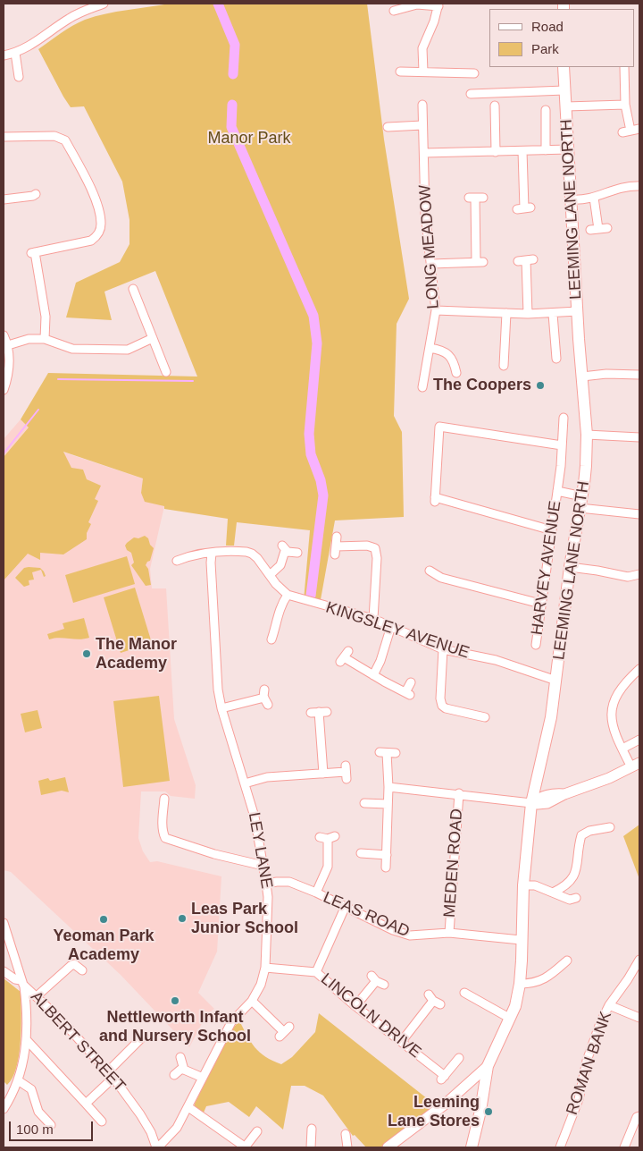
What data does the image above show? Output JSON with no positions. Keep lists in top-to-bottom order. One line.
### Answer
{"streets":{"highway":["LEEMING LANE NORTH"],"street":["LONG MEADOW","HARVEY AVENUE","KINGSLEY AVENUE","LEY LANE","MEDEN ROAD","LEAS ROAD","LINCOLN DRIVE","ALBERT STREET","ROMAN BANK"]},"crossings":[["LEEMING LANE NORTH","HARVEY AVENUE"],["LEEMING LANE NORTH","KINGSLEY AVENUE"],["LEEMING LANE NORTH","LEAS ROAD"],["LEY LANE","LEAS ROAD"],["LEY LANE","LINCOLN DRIVE"],["LEY LANE","ALBERT STREET"],["MEDEN ROAD","LEAS ROAD"]],"parks":["Manor Park"],"places":["The Coopers","The Manor Academy","Leas Park Junior School","Yeoman Park Academy","Nettleworth Infant and Nursery School","Leeming Lane Stores"],"legend":["Road","Park"],"scale_bar":"100 m"}
